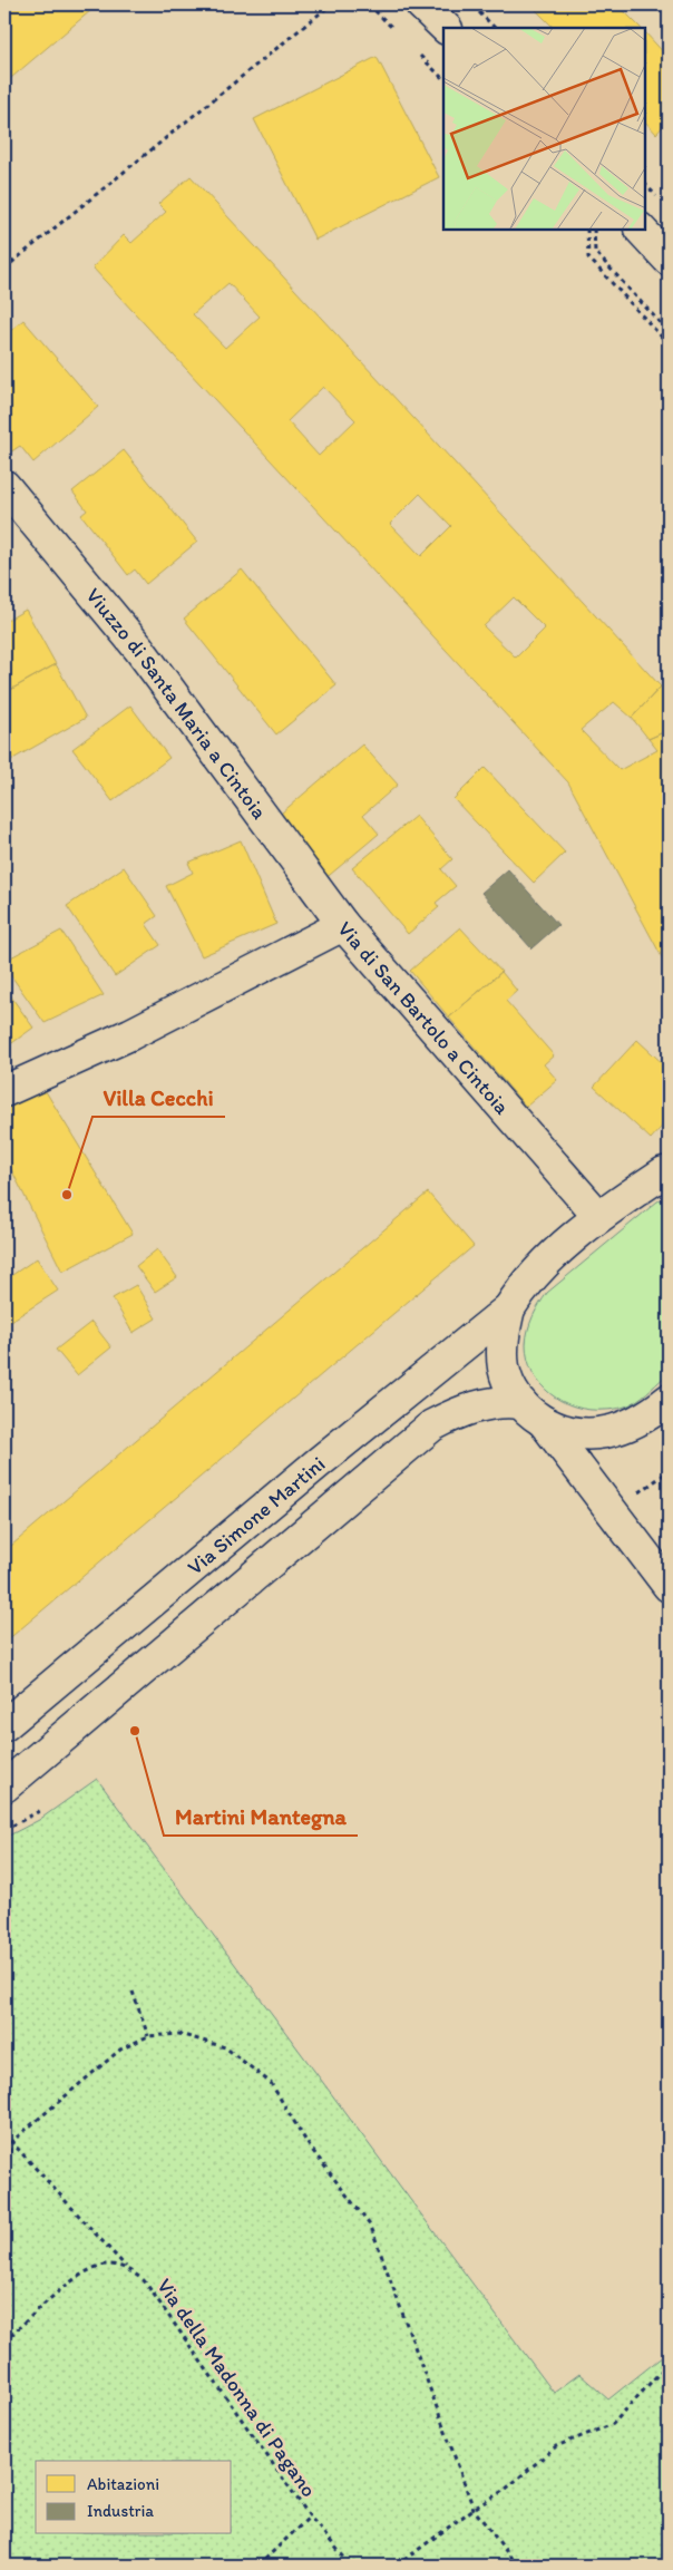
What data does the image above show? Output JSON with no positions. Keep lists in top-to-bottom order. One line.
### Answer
{"streets":{"street":["Viuzzo di Santa Maria a Cintoia","Via di San Bartolo a Cintoia","Via Simone Martini"],"path":["Via della Madonna di Pagano"]},"crossings":[["Viuzzo di Santa Maria a Cintoia","Via di San Bartolo a Cintoia"],["Via di San Bartolo a Cintoia","Via Simone Martini"]],"places":["Villa Cecchi","Martini Mantegna"],"legend":["Abitazioni","Industria"]}
